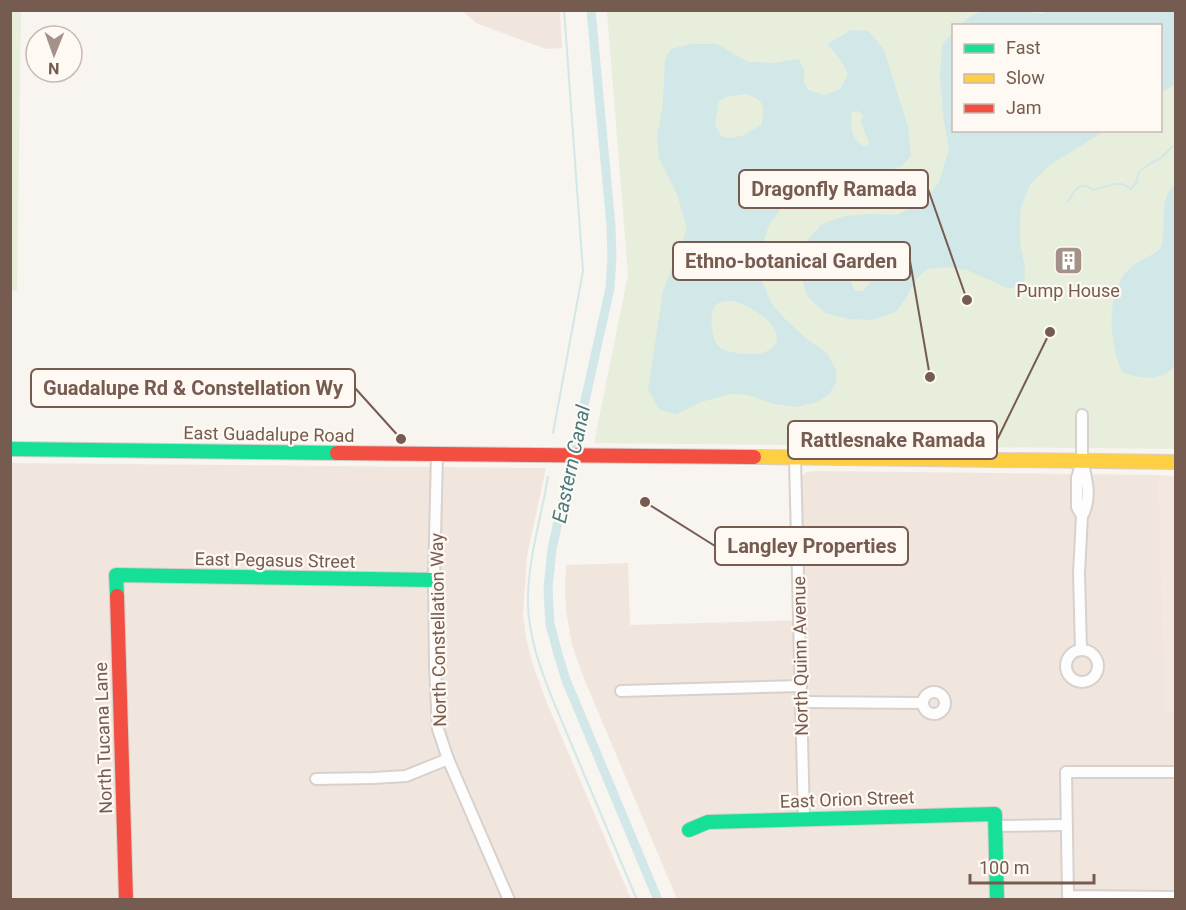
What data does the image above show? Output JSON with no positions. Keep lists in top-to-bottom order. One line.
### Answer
{"streets":{"main road":["East Guadalupe Road","East Pegasus Street","North Tucana Lane","East Orion Street"],"street":["North Constellation Way","North Quinn Avenue"]},"crossings":[["East Guadalupe Road","North Constellation Way"],["East Guadalupe Road","North Quinn Avenue"],["East Pegasus Street","North Constellation Way"],["East Pegasus Street","North Tucana Lane"],["North Quinn Avenue","East Orion Street"]],"water":["Eastern Canal"],"places":{"building":["Pump House"],"other":["Dragonfly Ramada","Rattlesnake Ramada","Ethno-botanical Garden","Guadalupe Rd & Constellation Wy","Langley Properties"]},"legend":["Fast","Slow","Jam"],"scale_bar":"100 m","north":"bottom"}
